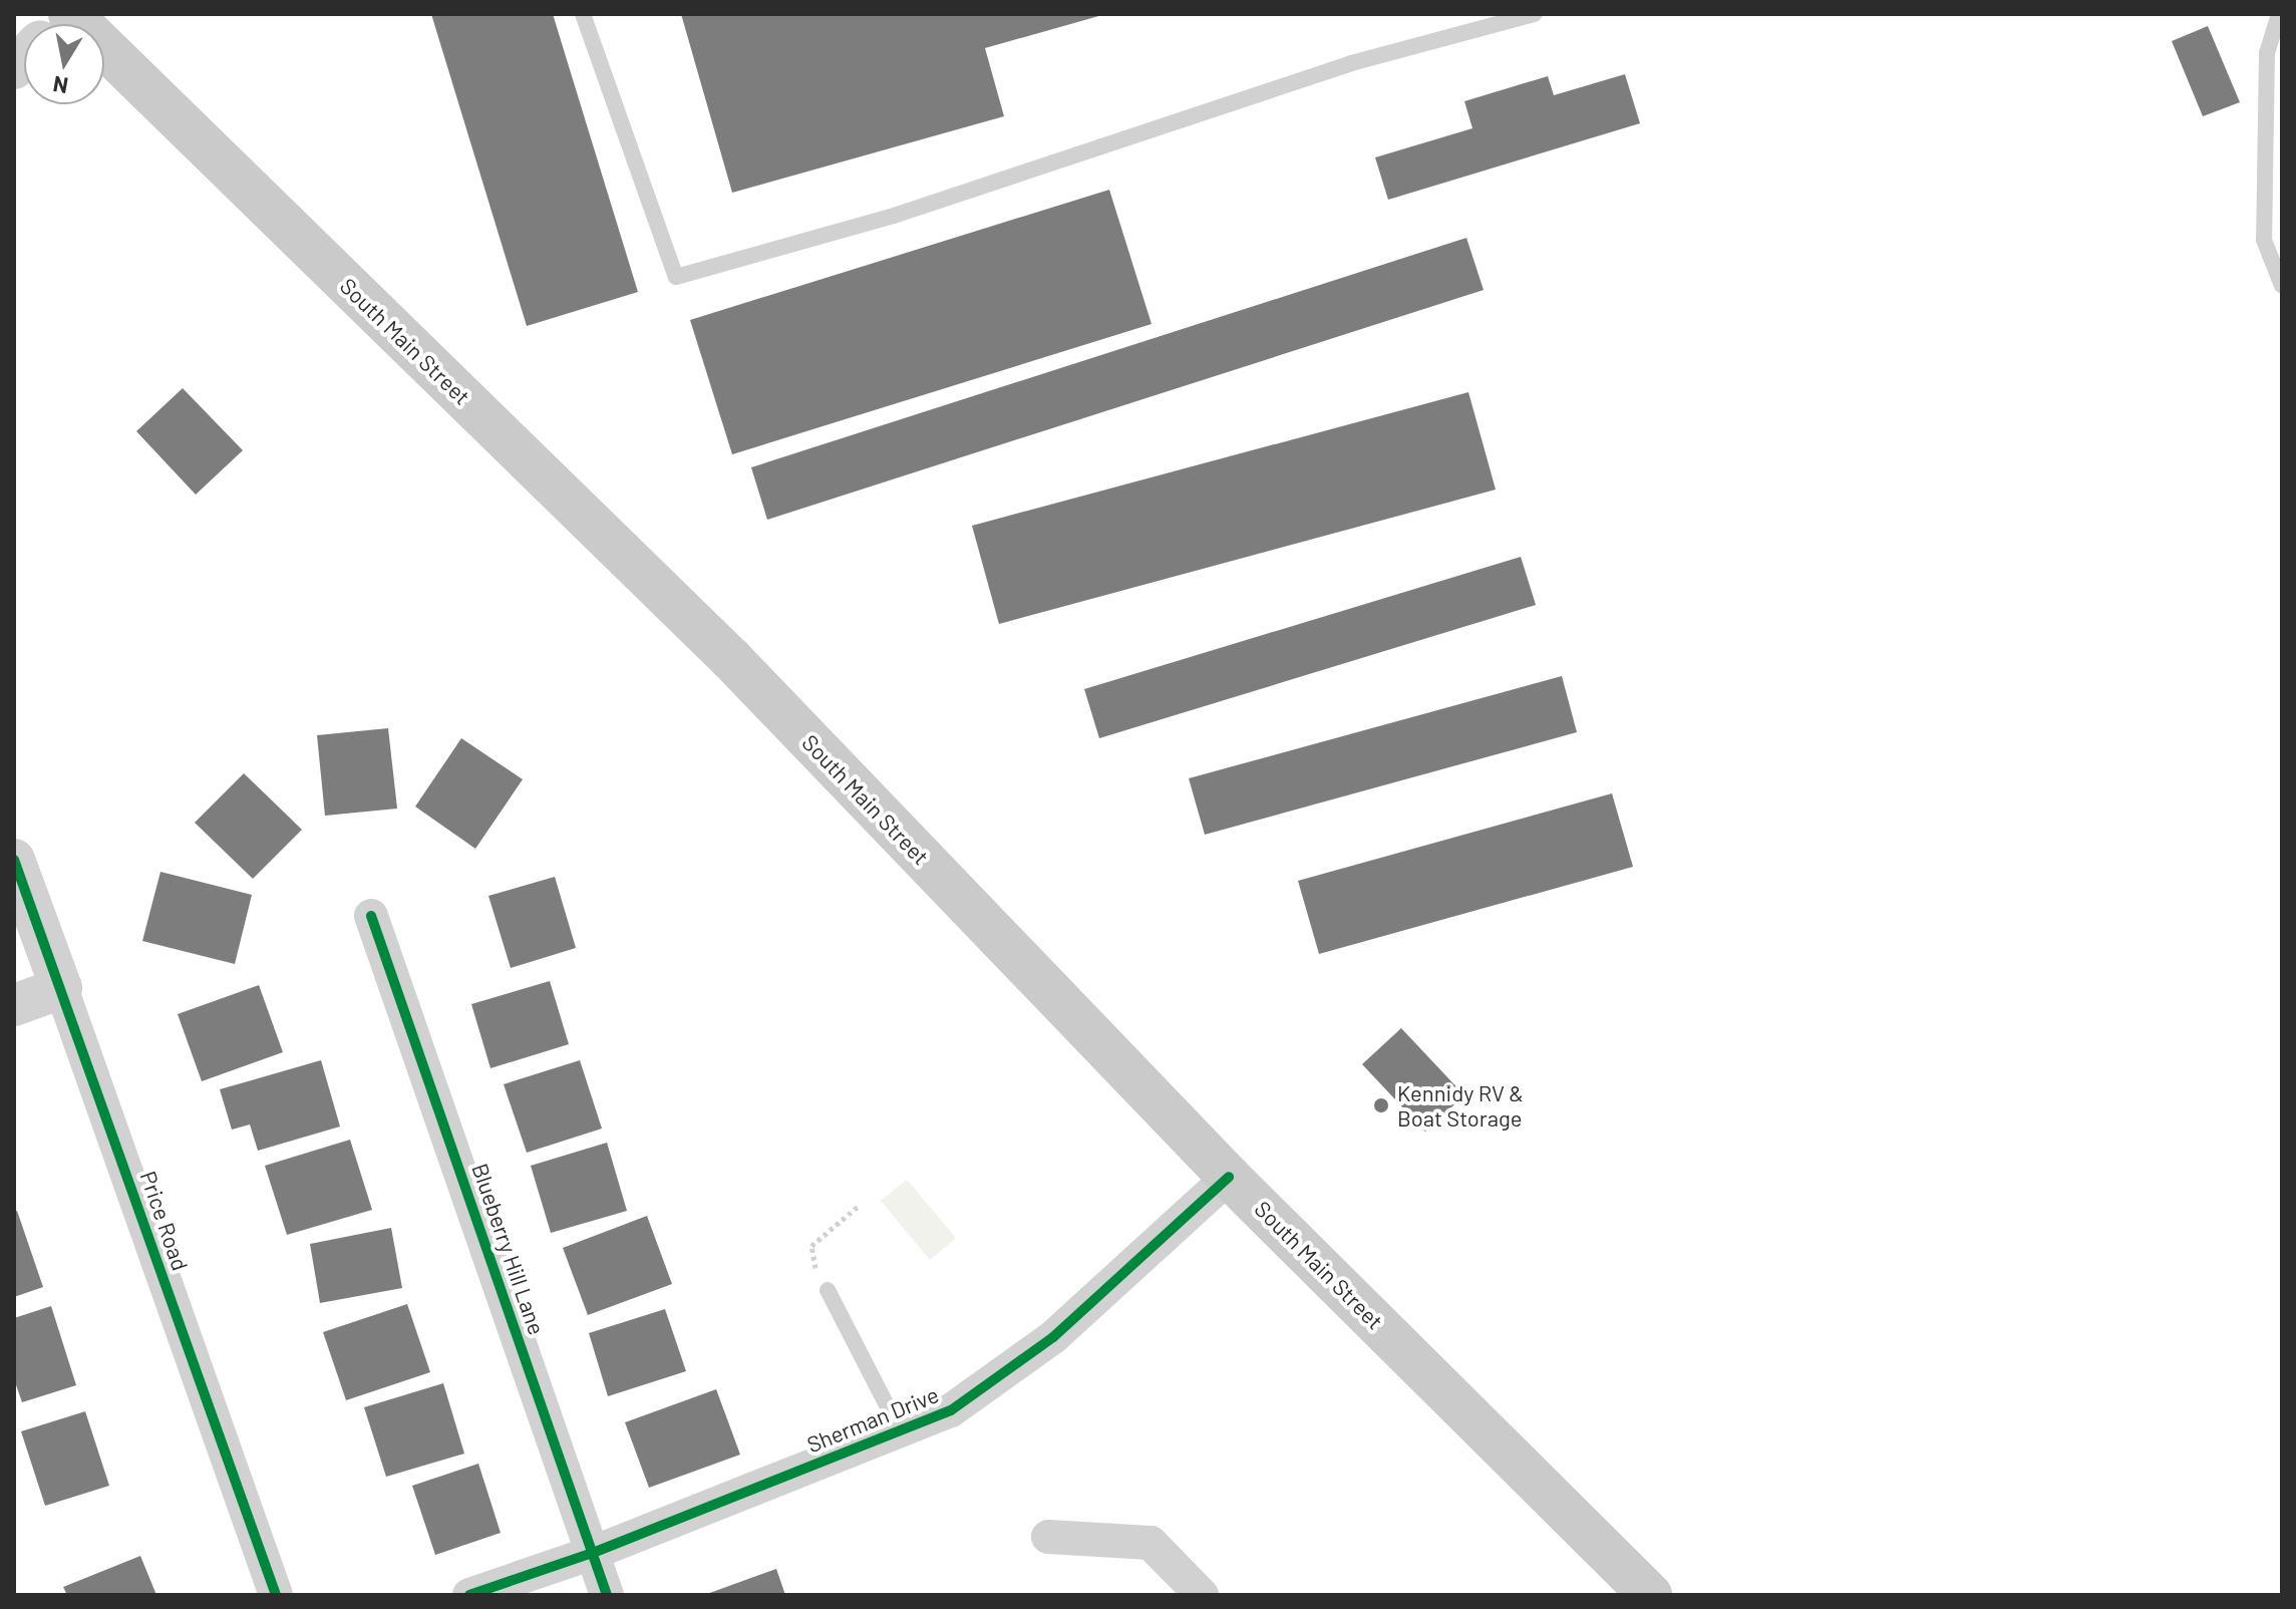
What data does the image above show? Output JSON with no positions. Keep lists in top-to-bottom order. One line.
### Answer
{"streets":{"main road":["South Main Street"],"street":["Price Road","Blueberry Hill Lane","Sherman Drive"]},"crossings":[["South Main Street","Sherman Drive"],["Blueberry Hill Lane","Sherman Drive"]],"places":["Kennidy RV & Boat Storage"],"north":"bottom"}
